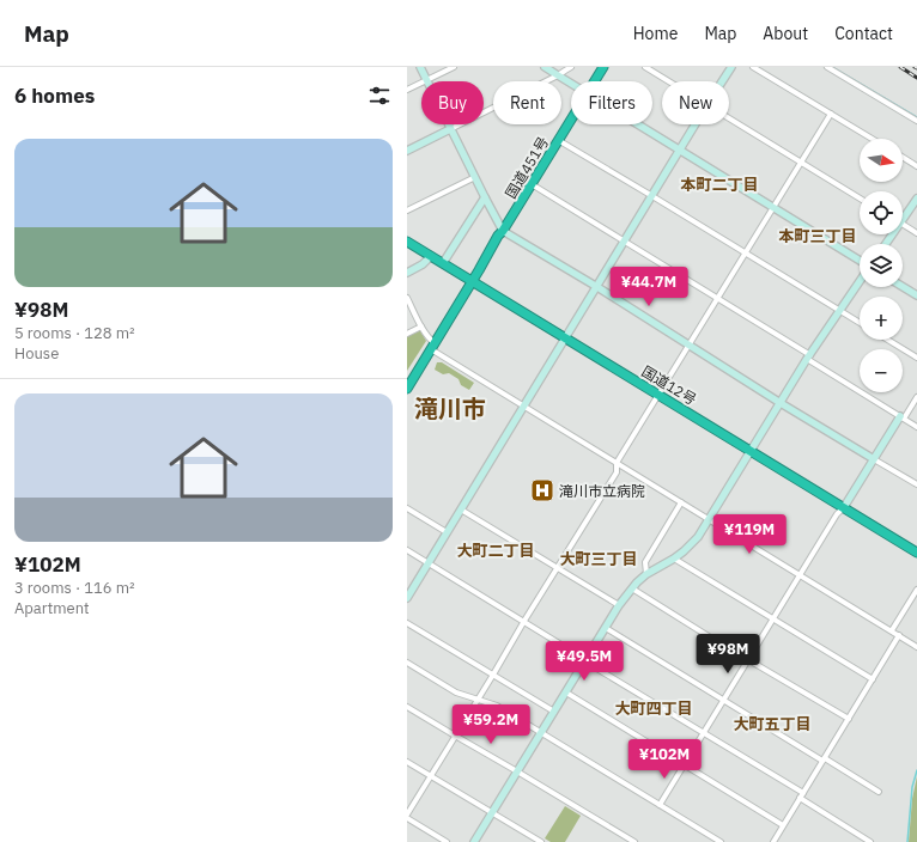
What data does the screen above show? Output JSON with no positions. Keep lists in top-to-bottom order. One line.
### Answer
{"streets":{"highway":["国道451号","国道12号"]},"crossings":[["国道451号","国道12号"]],"districts":["本町二丁目","本町三丁目","滝川市","大町二丁目","大町三丁目","大町四丁目","大町五丁目"],"places":{"hospital":["滝川市立病院"]},"north":"right","page":{"header":"Map","nav":["Home","Map","About","Contact"],"heading":"6 homes","chip":["Buy","Rent","Filters","New"],"list":[{"name":"¥98M","note":"5 rooms · 128 m² · House"},{"name":"¥102M","note":"3 rooms · 116 m² · Apartment"}],"map_buttons":["+","−"],"price":["¥44.7M","¥119M","¥98M","¥49.5M","¥59.2M","¥102M"]}}
